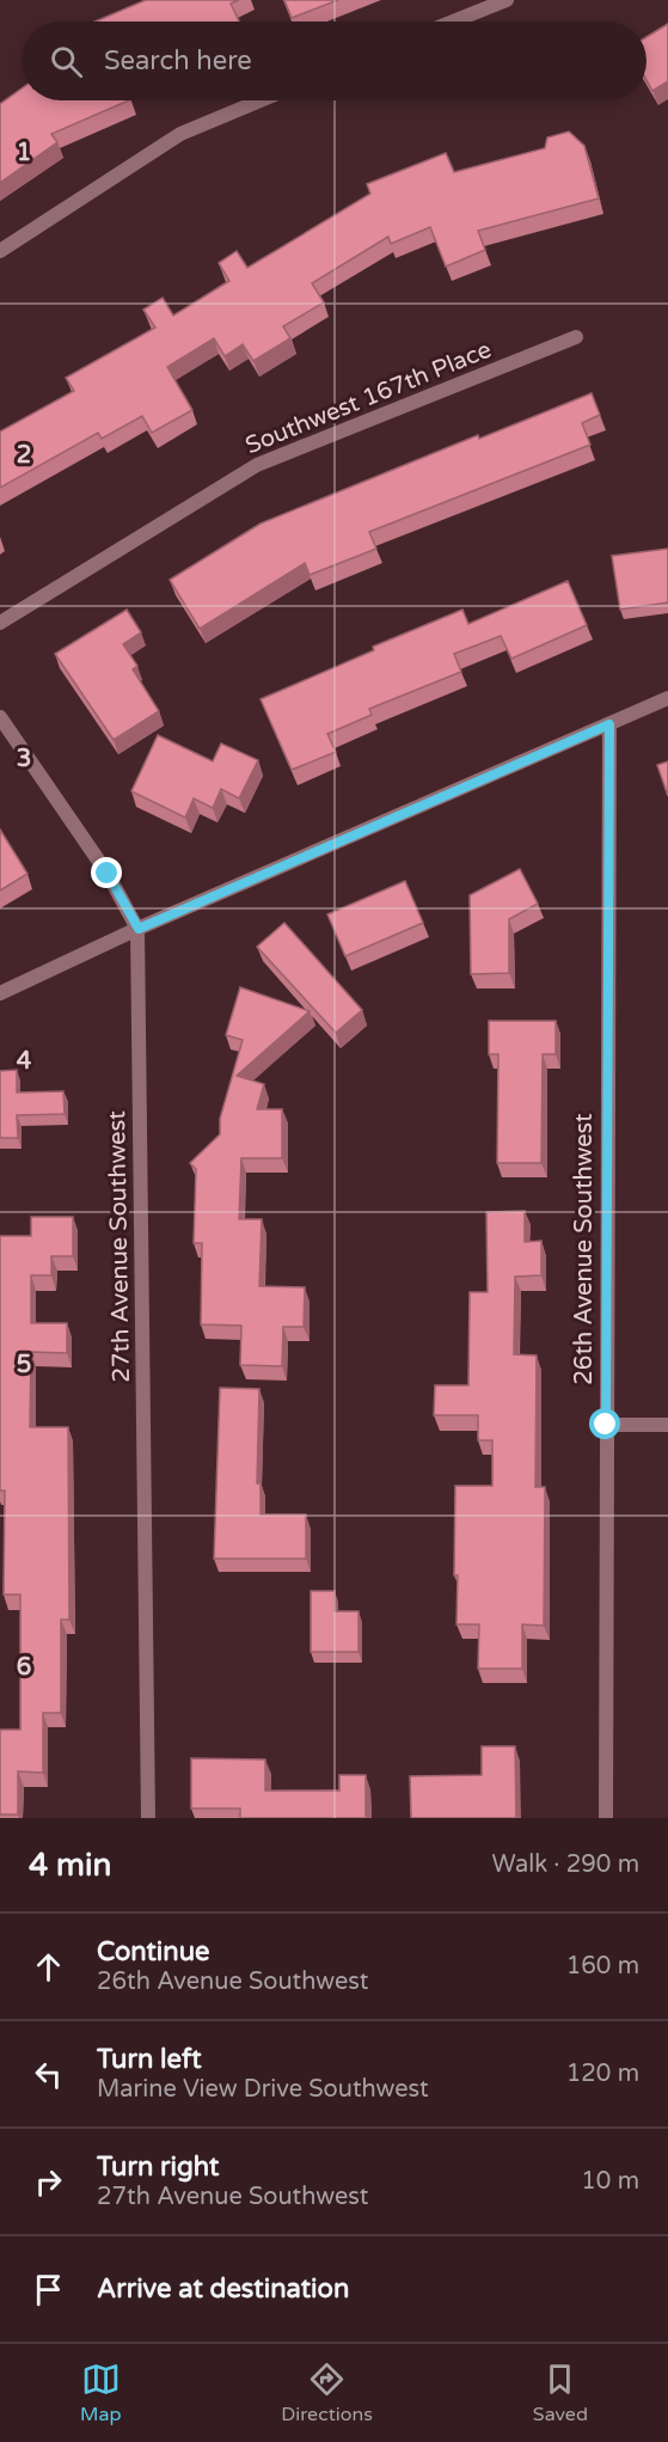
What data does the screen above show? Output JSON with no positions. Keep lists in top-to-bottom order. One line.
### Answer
{"streets":{"street":["Southwest 167th Place","27th Avenue Southwest","26th Avenue Southwest"]},"page":{"search":"Search here","heading":["4 min","Walk · 290 m"],"list":[["Continue","26th Avenue Southwest","160 m"],["Turn left","Marine View Drive Southwest","120 m"],["Turn right","27th Avenue Southwest","10 m"],"Arrive at destination"],"nav":["Map","Directions","Saved"]},"grid":{"rows":["1","2","3","4","5","6"]}}
